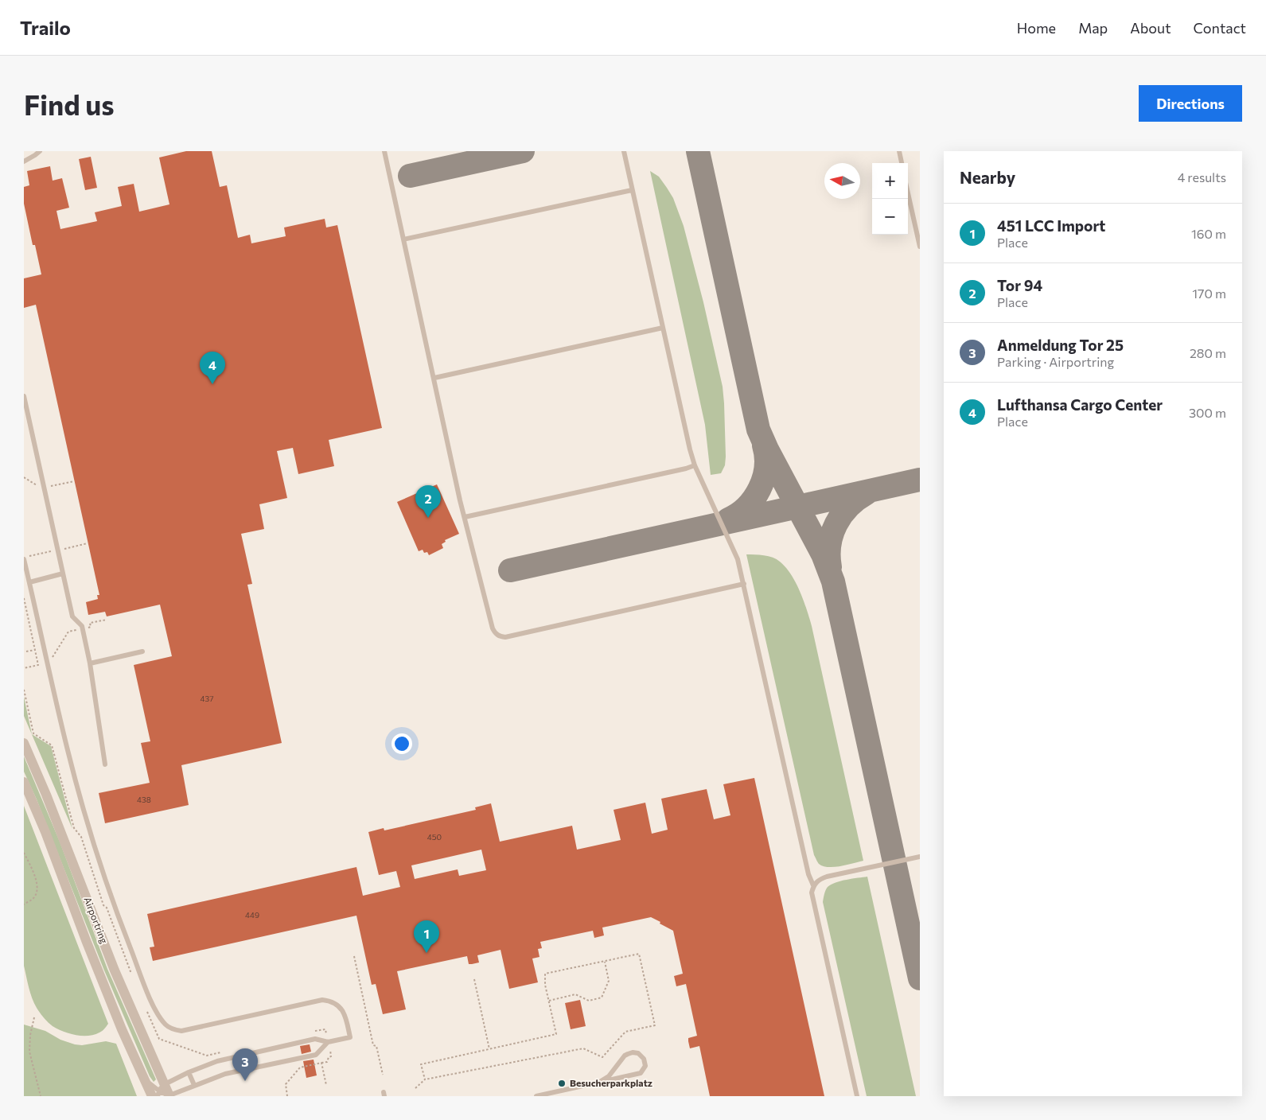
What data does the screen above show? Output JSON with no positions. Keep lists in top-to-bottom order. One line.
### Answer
{"streets":{"street":["Airportring"]},"places":["Besucherparkplatz"],"house_numbers":["437","438","450","449"],"north":"left","page":{"header":"Trailo","nav":["Home","Map","About","Contact"],"buttons":"Directions","title":"Find us","heading":["Nearby","4 results"],"map_buttons":["+","−"],"list":[{"mark":"1","name":"451 LCC Import","note":"Place","value":"160 m"},{"mark":"2","name":"Tor 94","note":"Place","value":"170 m"},{"mark":"3","name":"Anmeldung Tor 25","note":"Parking · Airportring","value":"280 m"},{"mark":"4","name":"Lufthansa Cargo Center","note":"Place","value":"300 m"}],"pins":["4","2","1","3"]}}
